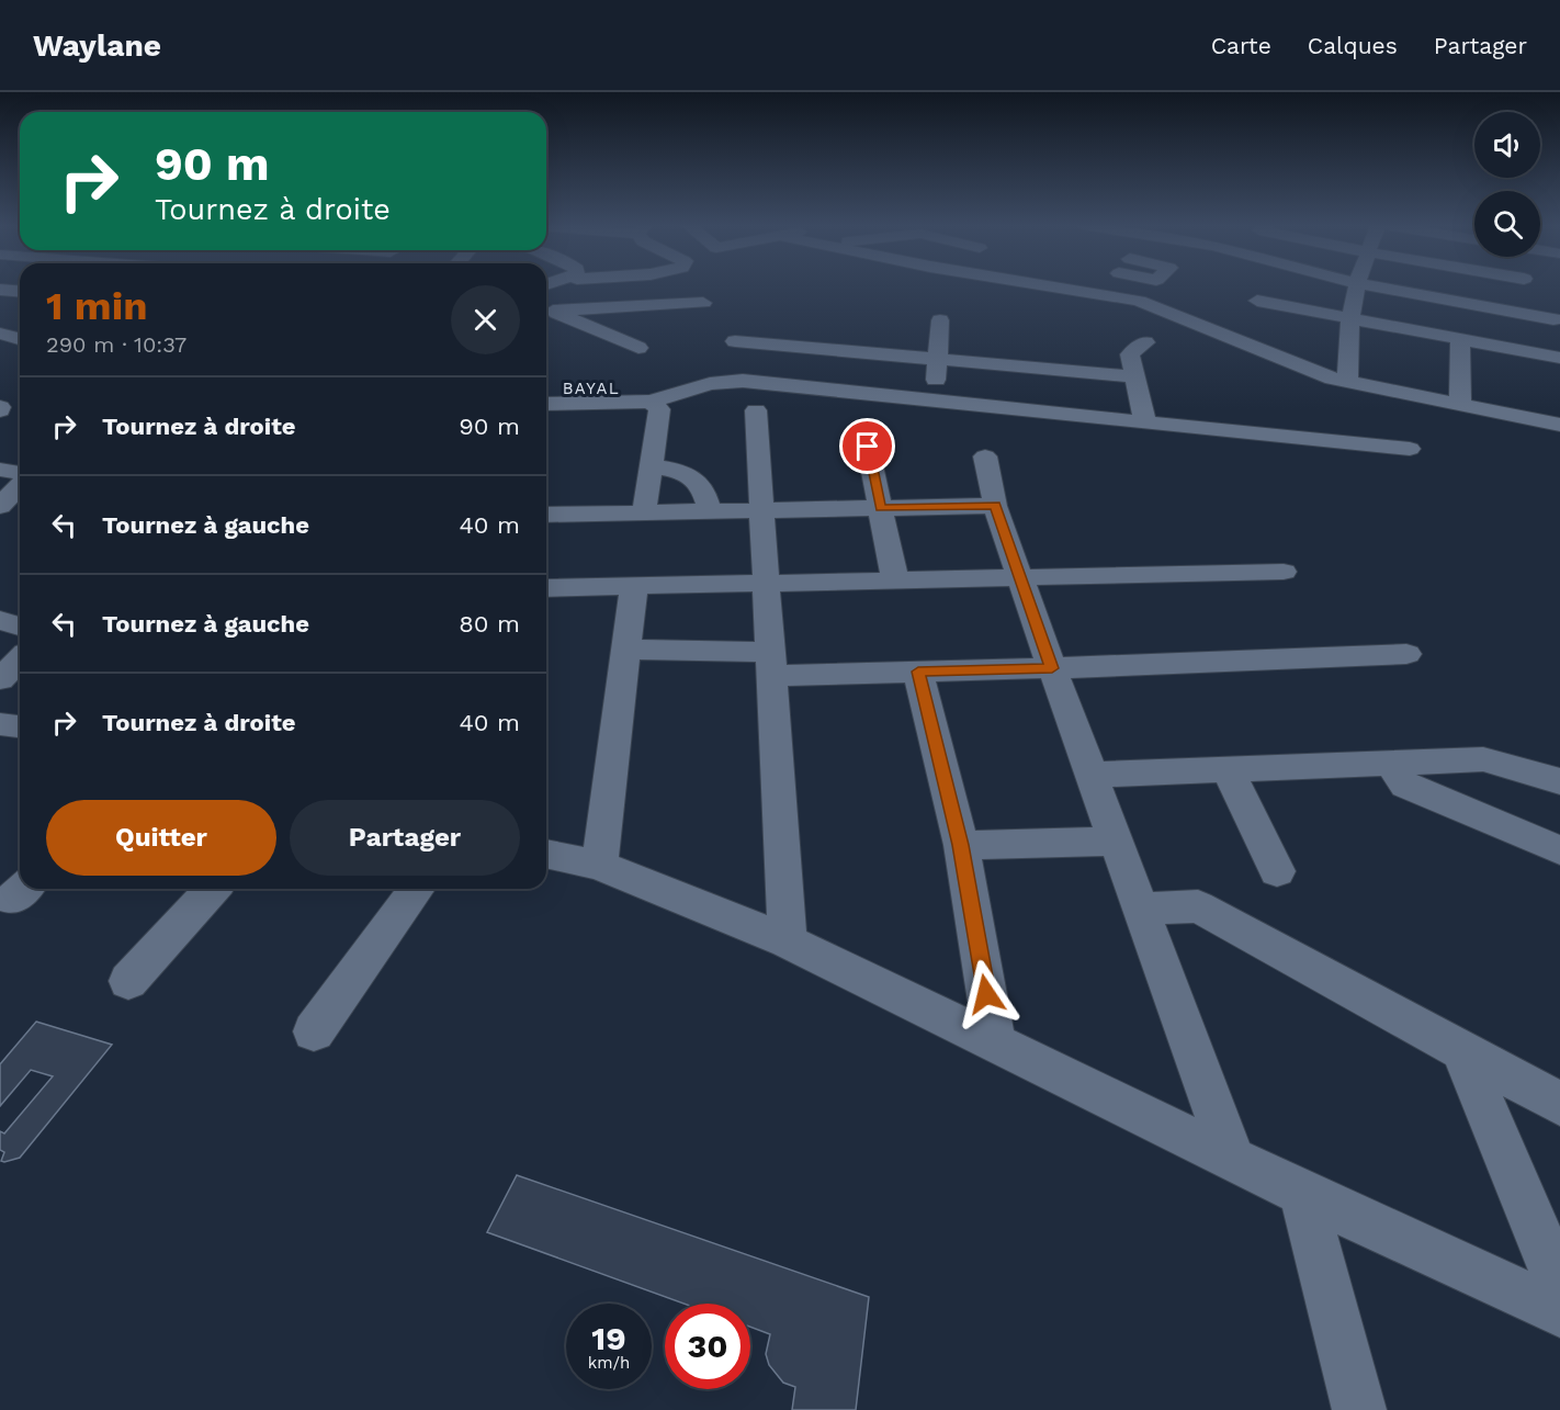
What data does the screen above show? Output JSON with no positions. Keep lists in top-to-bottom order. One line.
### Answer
{"districts":["BAYAL"],"page":{"header":"Waylane","nav":["Carte","Calques","Partager"],"turn":["90 m","Tournez à droite"],"heading":["1 min","290 m · 10:37"],"list":[{"name":"Tournez à droite","value":"90 m"},{"name":"Tournez à gauche","value":"40 m"},{"name":"Tournez à gauche","value":"80 m"},{"name":"Tournez à droite","value":"40 m"}],"buttons":["Quitter","Partager"],"speed":"19 km/h","limit":"30"}}
